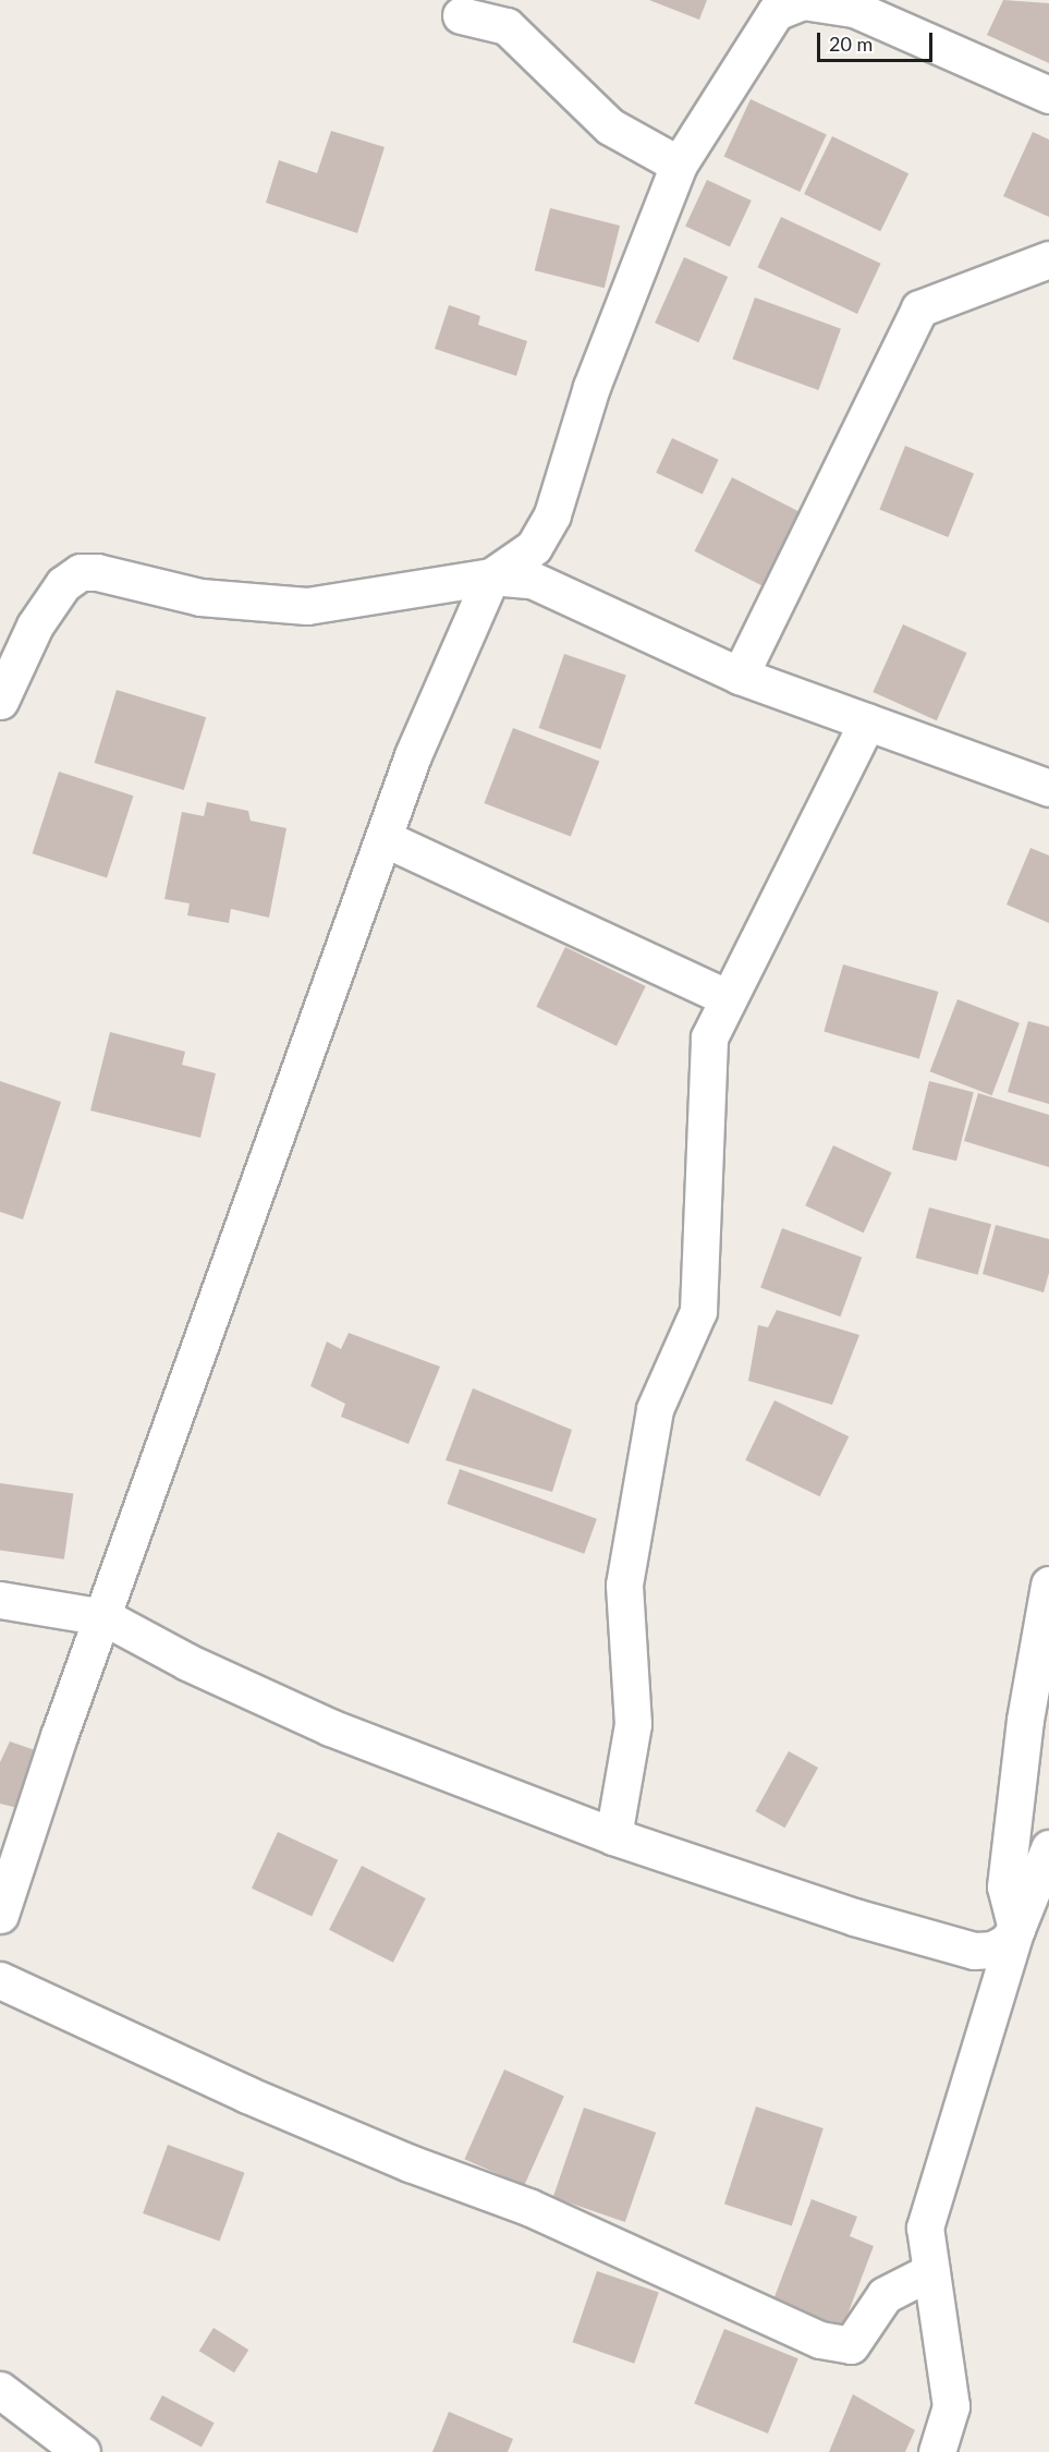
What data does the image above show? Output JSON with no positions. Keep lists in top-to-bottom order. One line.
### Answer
{"scale_bar":"20 m"}
